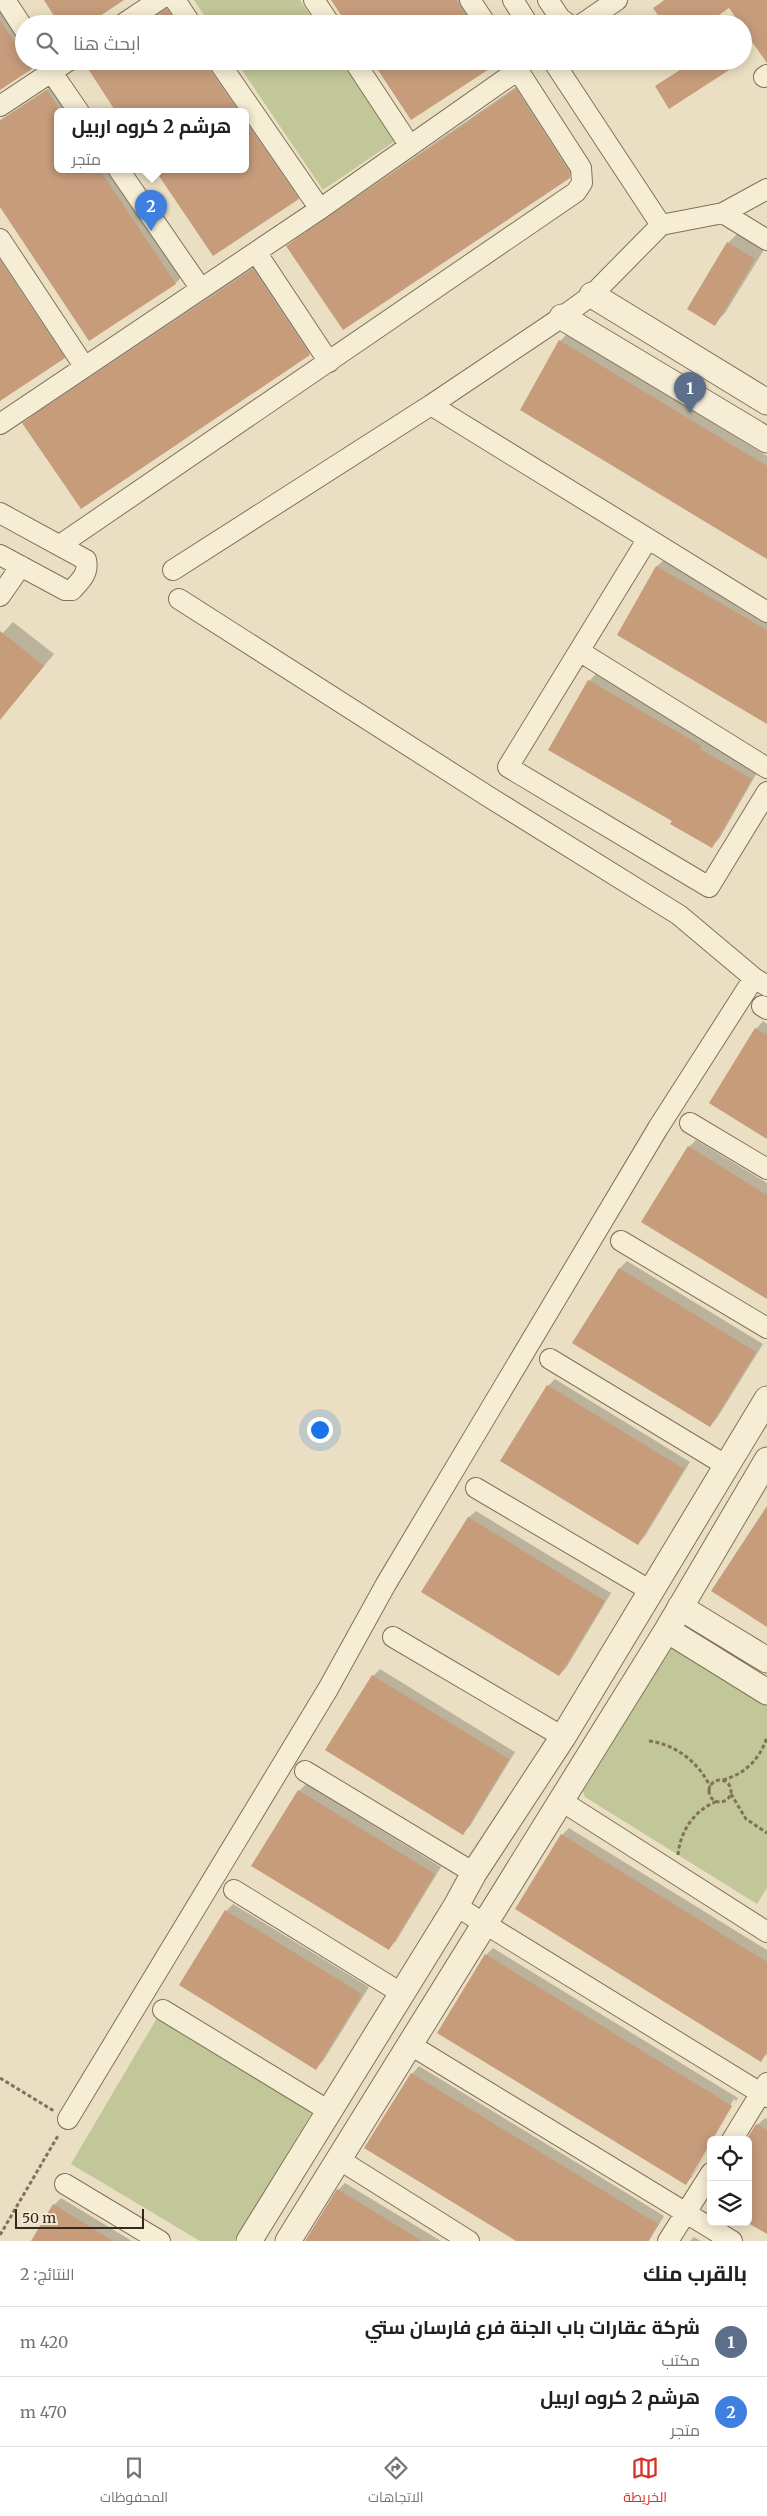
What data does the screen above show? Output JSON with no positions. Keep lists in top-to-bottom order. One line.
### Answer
{"scale_bar":"50 m","page":{"search":"ابحث هنا","popup":["هرشم 2 كروه اربيل","متجر"],"pins":["2","1"],"scale":"50 m","heading":["بالقرب منك","النتائج: 2"],"list":[{"mark":"1","name":"شرکة عقارات باب الجنة فرع فارسان ستي","note":"مكتب","value":"420 m"},{"mark":"2","name":"هرشم 2 كروه اربيل","note":"متجر","value":"470 m"}],"nav":["الخريطة","الاتجاهات","المحفوظات"]}}
